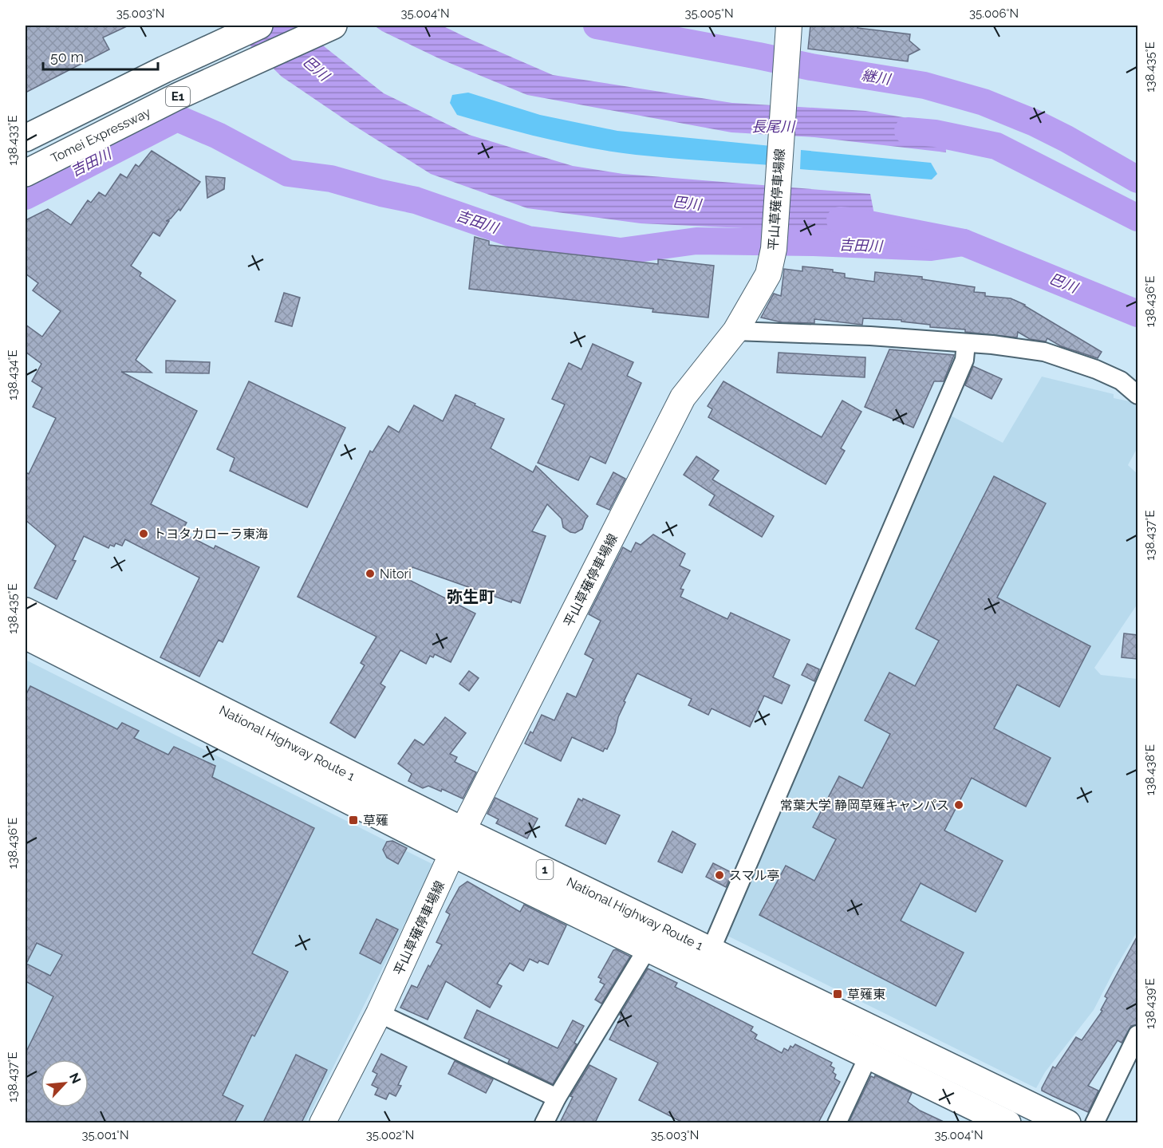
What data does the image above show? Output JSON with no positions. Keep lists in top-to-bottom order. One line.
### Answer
{"streets":{"highway":["E1","Tomei Expressway","National Highway Route 1","1"],"main road":["平山草薙停車場線"]},"crossings":[["平山草薙停車場線","National Highway Route 1"]],"districts":["弥生町"],"water":["巴川","継川","長尾川","吉田川"],"places":{"other":["トヨタカローラ東海","Nitori","常葉大学 静岡草薙キャンパス","スマル亭"],"transit":["草薙","草薙東"]},"scale_bar":"50 m","north":"top right","coordinates":["35.003°N","35.004°N","35.005°N","35.006°N","138.435°E","138.433°E","138.436°E","138.434°E","138.437°E","138.438°E","138.439°E","35.001°N","35.002°N"]}
